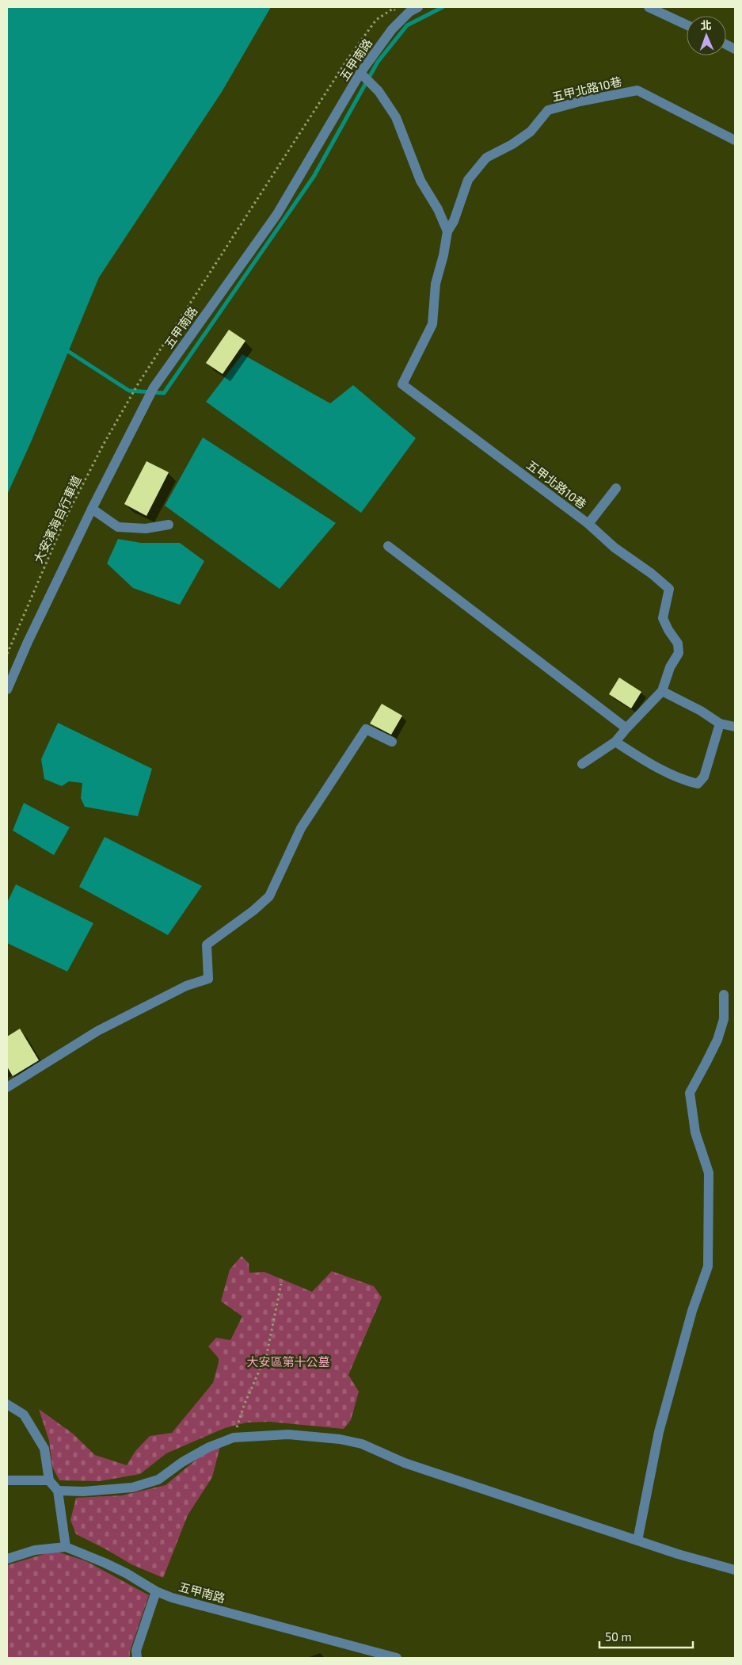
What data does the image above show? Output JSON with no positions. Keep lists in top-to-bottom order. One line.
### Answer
{"streets":{"street":["五甲南路","五甲北路10巷"],"path":["大安濱海自行車道"]},"crossings":[["五甲南路","大安濱海自行車道"]],"parks":["大安區第十公墓"],"scale_bar":"50 m","north":"top"}
